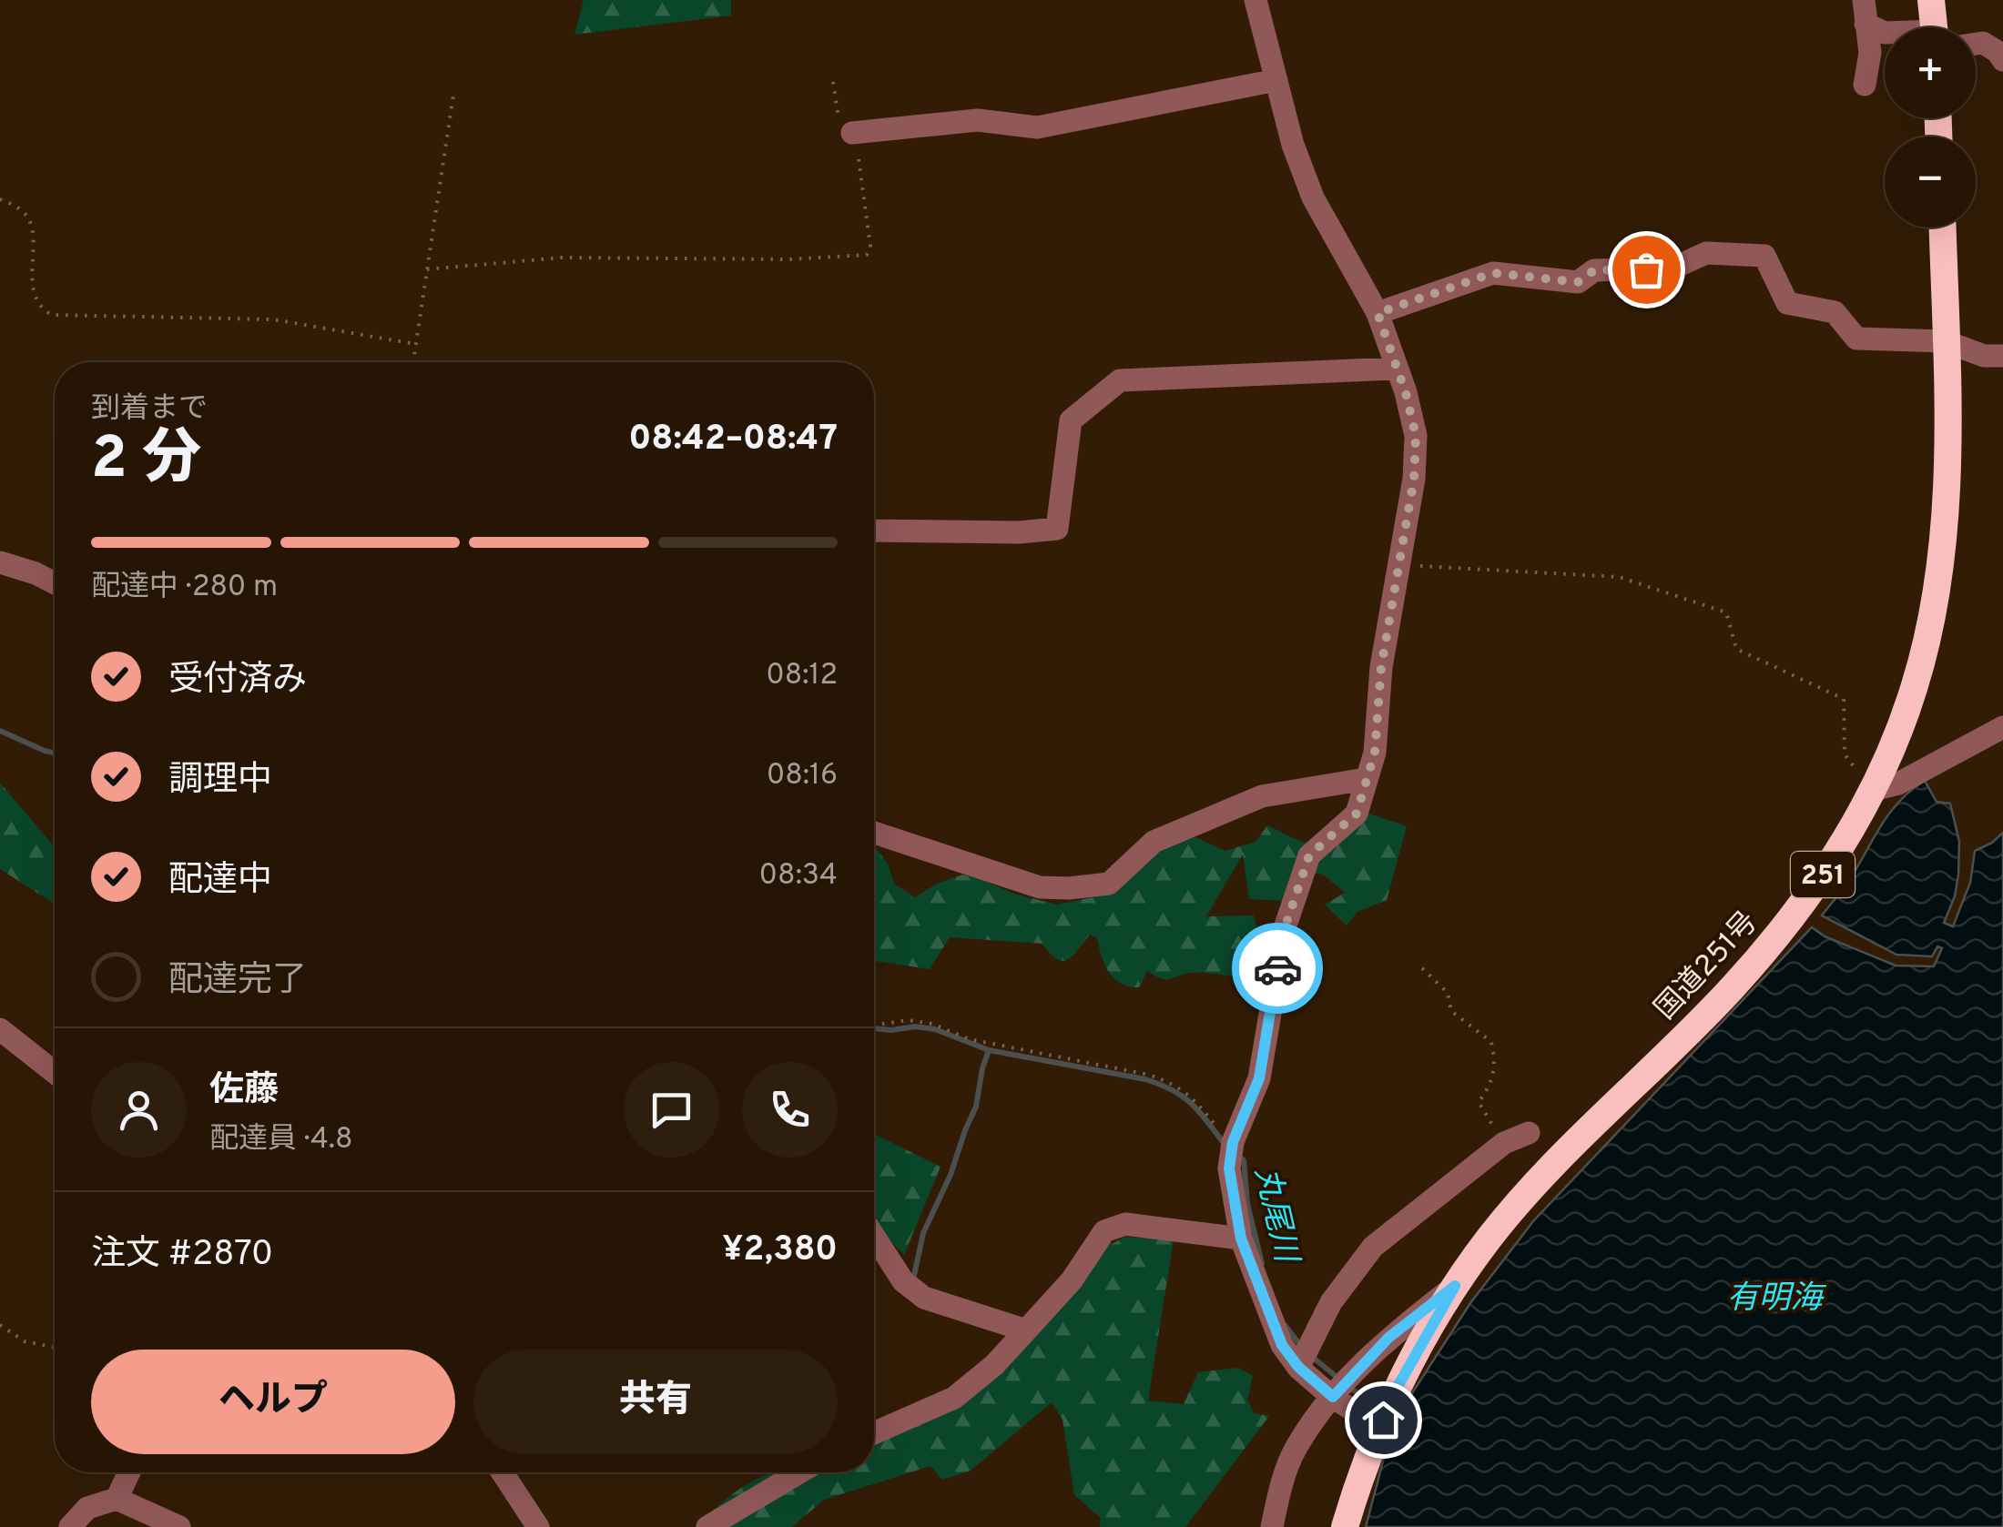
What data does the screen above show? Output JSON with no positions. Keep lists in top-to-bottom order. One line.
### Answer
{"streets":{"highway":["251","国道251号"]},"water":["丸尾川","有明海"],"page":{"map_buttons":["+","−"],"heading":["2 分","到着まで","08:42–08:47"],"panel":["佐藤","配達員 · 4.8","注文 #2870","¥2,380"],"bar":"配達中 · 280 m","list":[["受付済み","08:12"],["調理中","08:16"],["配達中","08:34"],"配達完了"],"buttons":["ヘルプ","共有"]}}
